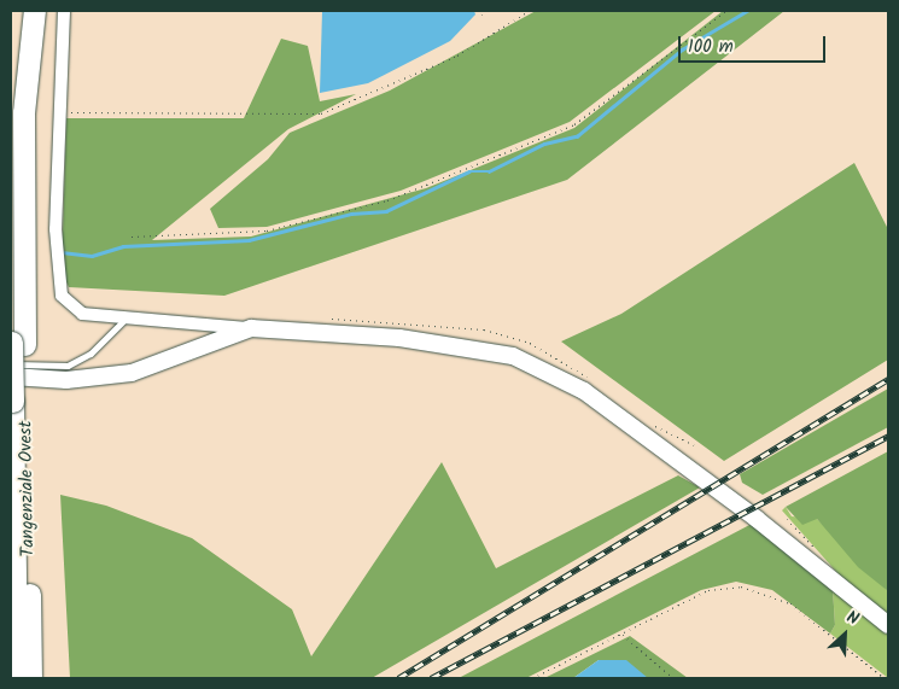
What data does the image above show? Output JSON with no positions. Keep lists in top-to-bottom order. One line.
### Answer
{"streets":{"highway":["Tangenziale Ovest"]},"scale_bar":"100 m","north":"top right"}
